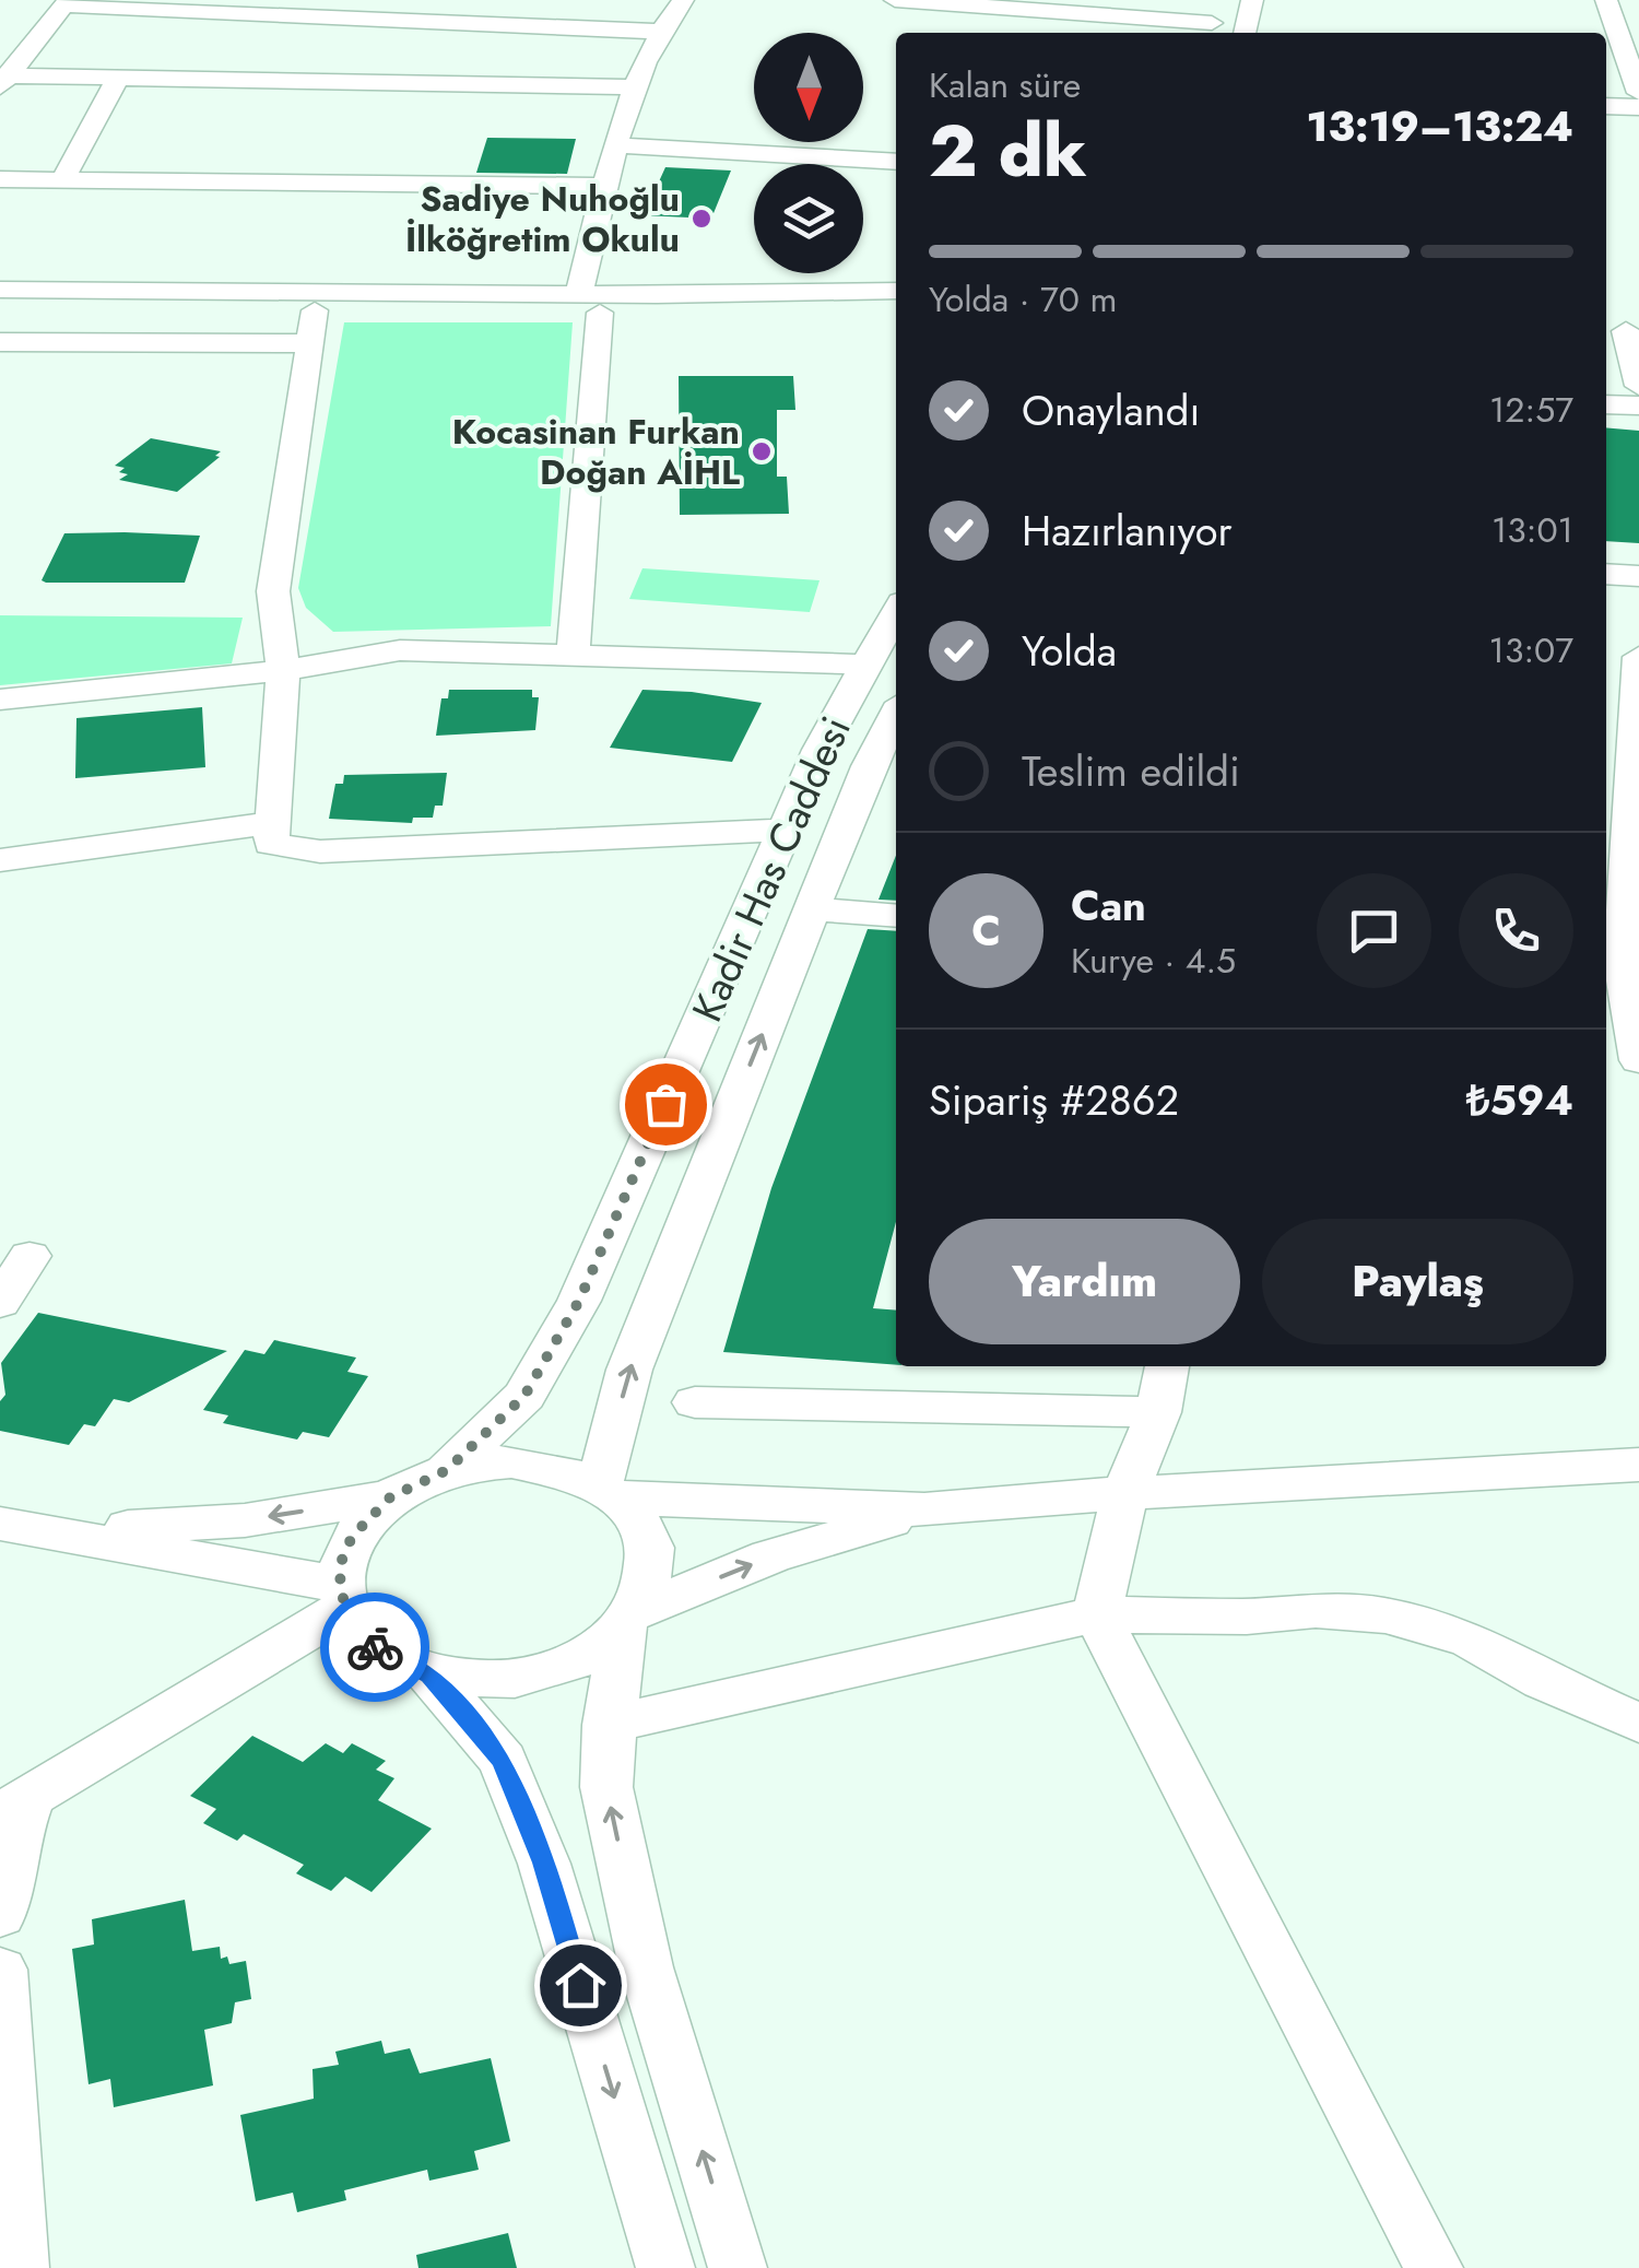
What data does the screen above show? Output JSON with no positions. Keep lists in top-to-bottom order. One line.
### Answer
{"streets":{"street":["Kadir Has Caddesi"]},"places":["Sadiye Nuhoğlu İlköğretim Okulu","Kocasinan Furkan Doğan AİHL"],"north":"bottom","page":{"heading":["2 dk","Kalan süre","13:19–13:24"],"panel":["Can","Kurye · 4.5","Sipariş #2862","₺594"],"bar":"Yolda · 70 m","list":[["Onaylandı","12:57"],["Hazırlanıyor","13:01"],["Yolda","13:07"],"Teslim edildi"],"round":"C","buttons":["Yardım","Paylaş"]}}
